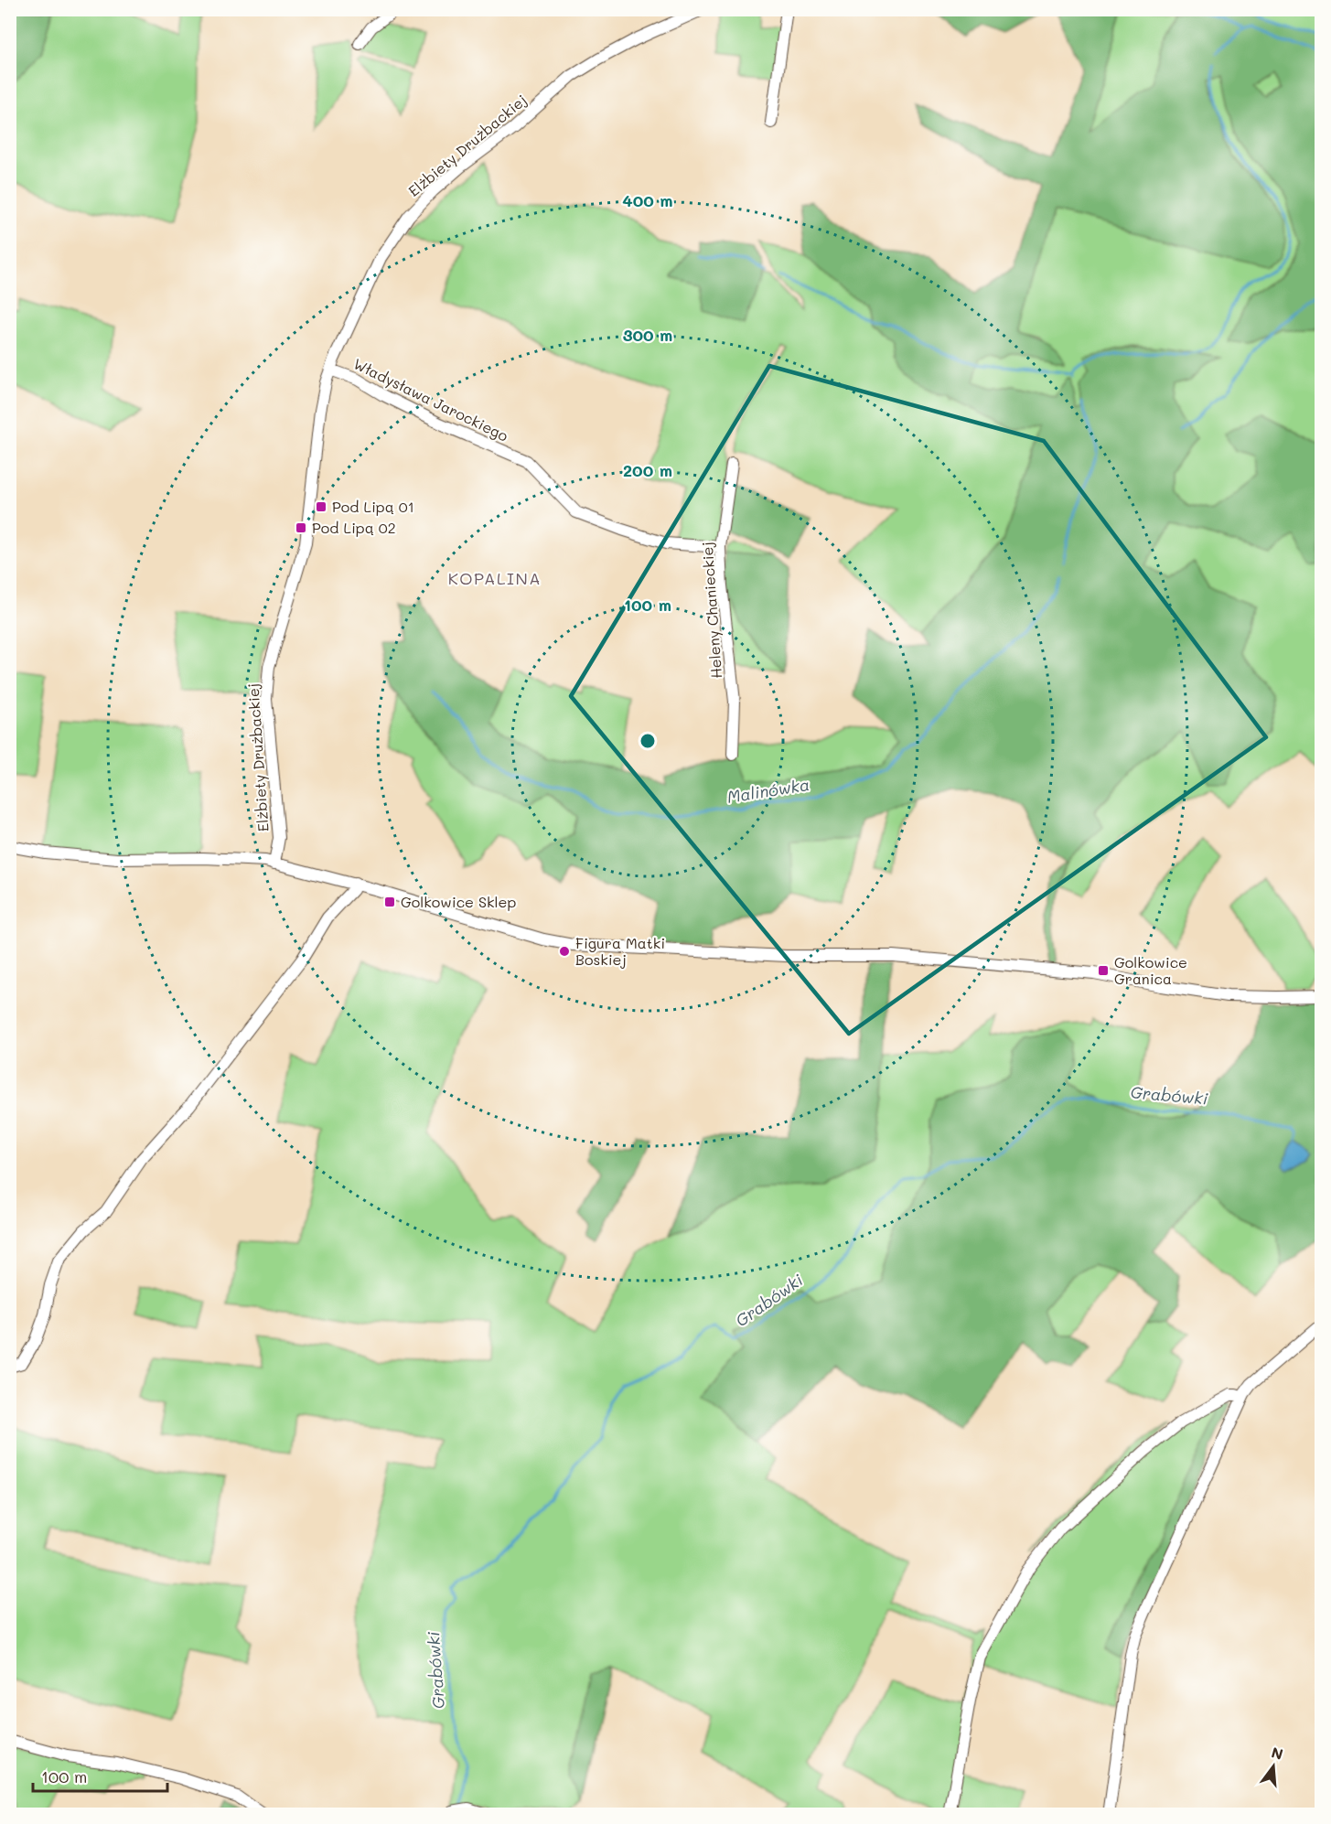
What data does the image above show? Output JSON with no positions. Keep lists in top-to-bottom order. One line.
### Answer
{"streets":{"street":["Elżbiety Drużbackiej","Władysława Jarockiego","Heleny Chanieckiej"]},"crossings":[["Elżbiety Drużbackiej","Władysława Jarockiego"],["Władysława Jarockiego","Heleny Chanieckiej"]],"districts":["KOPALINA"],"water":["Malinówka","Grabówki"],"places":{"transit":["Pod Lipą 01","Pod Lipą 02","Golkowice Sklep","Golkowice Granica"],"other":["Figura Matki Boskiej"]},"scale_bar":"100 m","north":"top","rings":["400 m","300 m","200 m","100 m"]}
